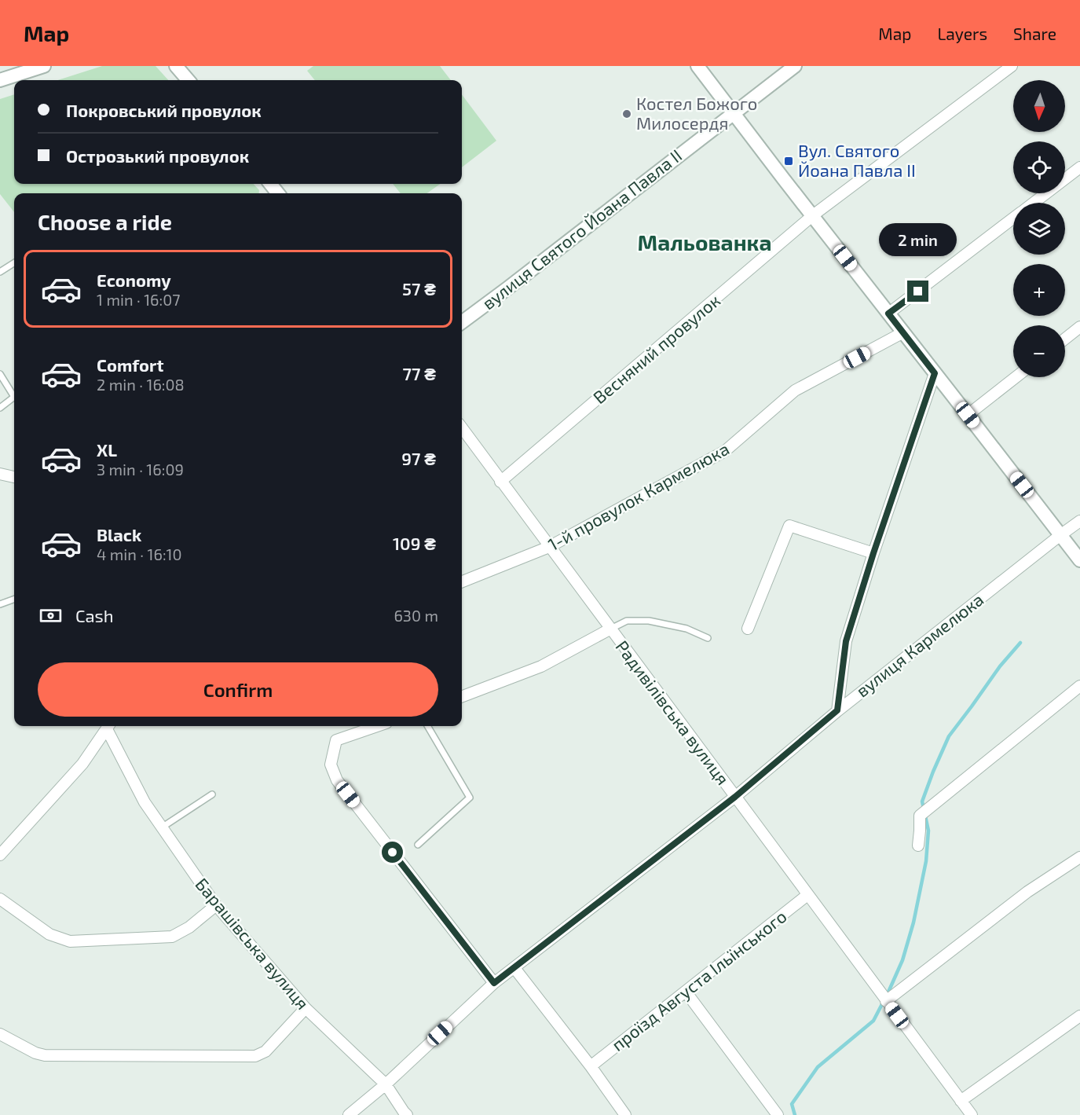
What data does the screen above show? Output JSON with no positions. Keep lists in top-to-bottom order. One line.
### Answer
{"streets":{"street":["вулиця Святого Йоана Павла II","Весняний провулок","1-й провулок Кармелюка","вулиця Кармелюка","Радивілівська вулиця","Барашівська вулиця","проїзд Августа Ільїнського"]},"crossings":[["Весняний провулок","Радивілівська вулиця"],["1-й провулок Кармелюка","Радивілівська вулиця"],["вулиця Кармелюка","Радивілівська вулиця"],["вулиця Кармелюка","Барашівська вулиця"],["Радивілівська вулиця","проїзд Августа Ільїнського"]],"districts":["Мальованка"],"places":{"other":["Костел Божого Милосердя"],"transit":["Вул. Святого Йоана Павла ІІ"]},"north":"bottom","page":{"header":"Map","nav":["Map","Layers","Share"],"map_buttons":["+","−"],"banner":["Покровський провулок","Острозький провулок"],"heading":"Choose a ride","bubble":"2 min","list":[{"name":"Economy","note":"1 min · 16:07","value":"57 ₴"},{"name":"Comfort","note":"2 min · 16:08","value":"77 ₴"},{"name":"XL","note":"3 min · 16:09","value":"97 ₴"},{"name":"Black","note":"4 min · 16:10","value":"109 ₴"}],"pay":["Cash","630 m"],"buttons":"Confirm"}}
